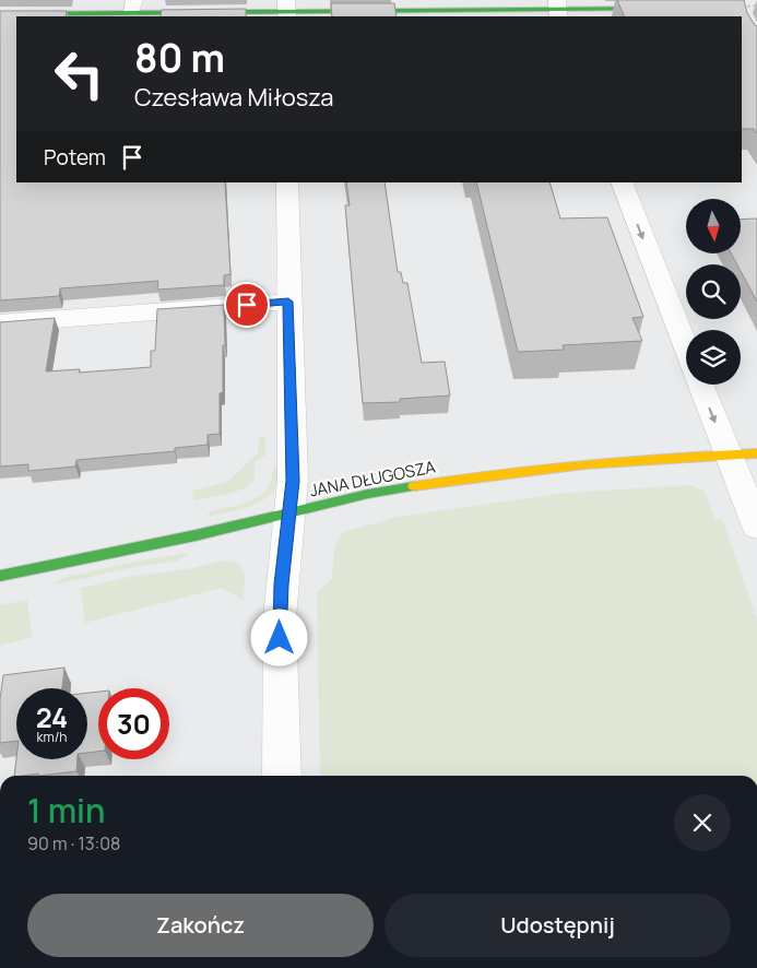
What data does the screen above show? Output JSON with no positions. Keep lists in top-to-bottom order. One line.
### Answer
{"streets":{"street":["JANA DŁUGOSZA"]},"north":"bottom","page":{"turn":["80 m","Czesława Miłosza"],"then":"Potem","speed":"24 km/h","limit":"30","heading":["1 min","90 m · 13:08"],"buttons":["Zakończ","Udostępnij"]}}
